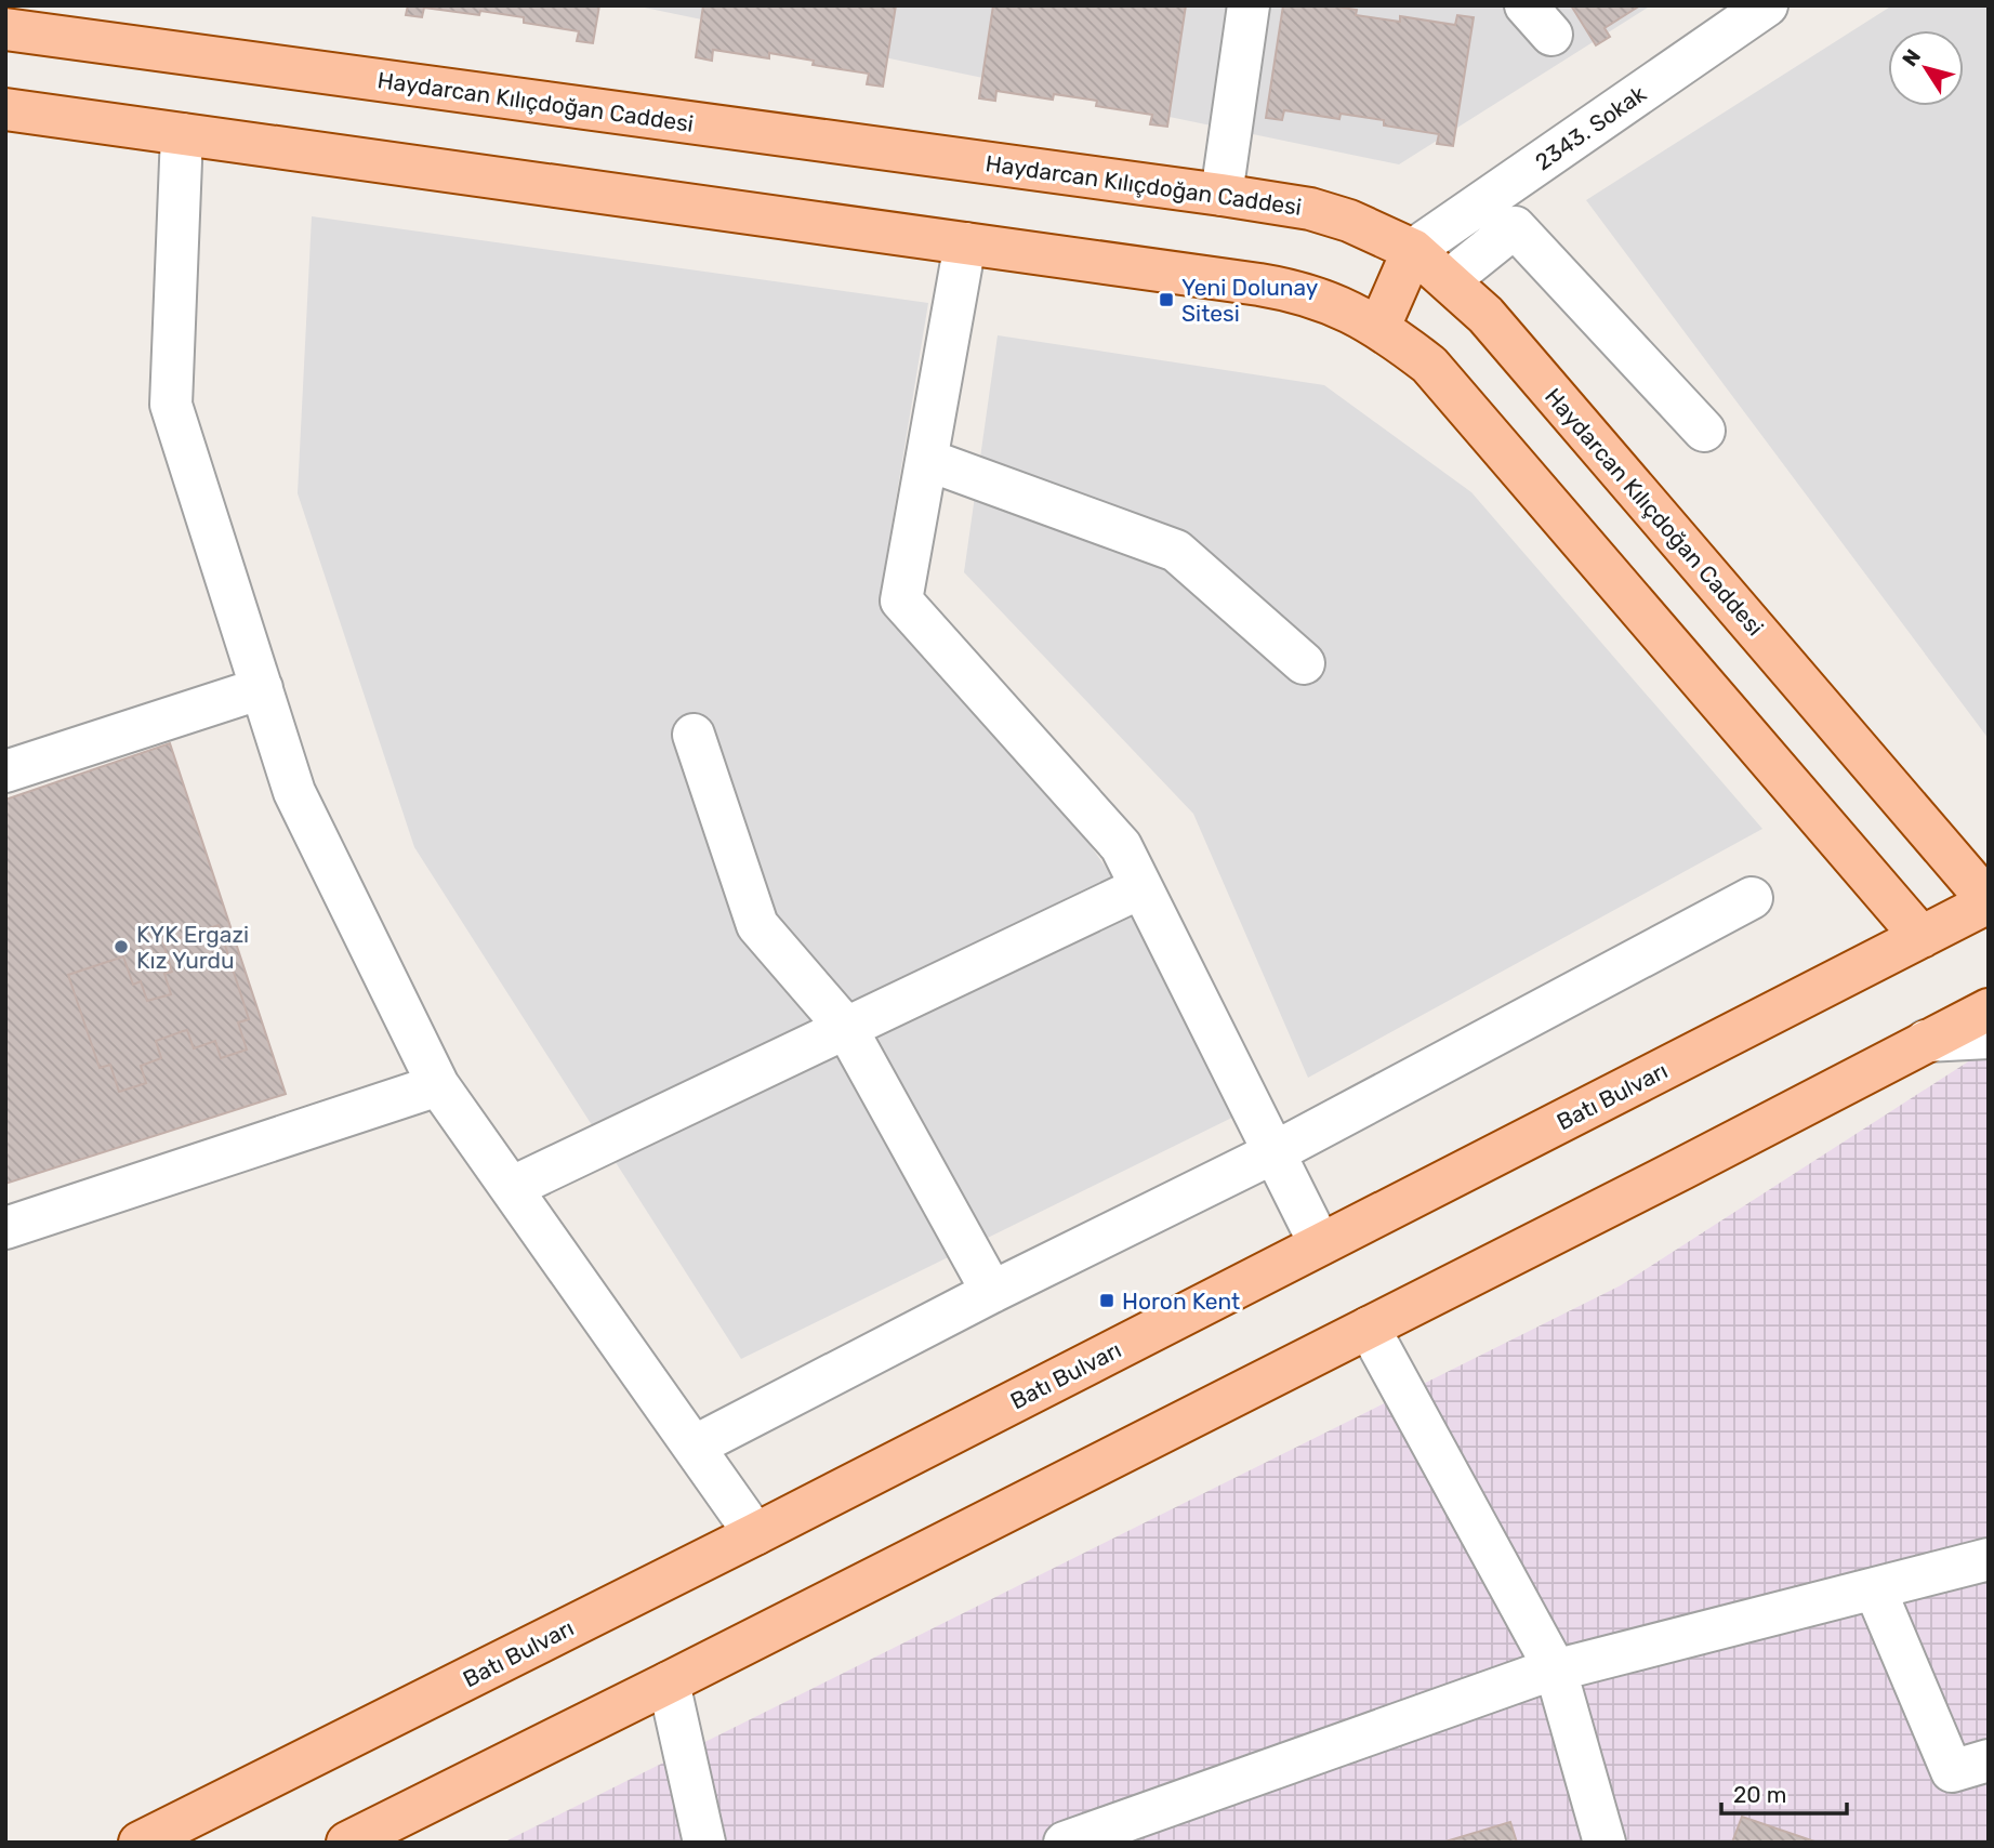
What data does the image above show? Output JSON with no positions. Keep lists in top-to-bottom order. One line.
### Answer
{"streets":{"main road":["Haydarcan Kılıçdoğan Caddesi","Batı Bulvarı"],"street":["2343. Sokak"]},"crossings":[["Haydarcan Kılıçdoğan Caddesi","2343. Sokak"],["Haydarcan Kılıçdoğan Caddesi","Batı Bulvarı"]],"places":{"transit":["Yeni Dolunay Sitesi","Horon Kent"],"other":["KYK Ergazi Kız Yurdu"]},"scale_bar":"20 m","north":"top left"}
